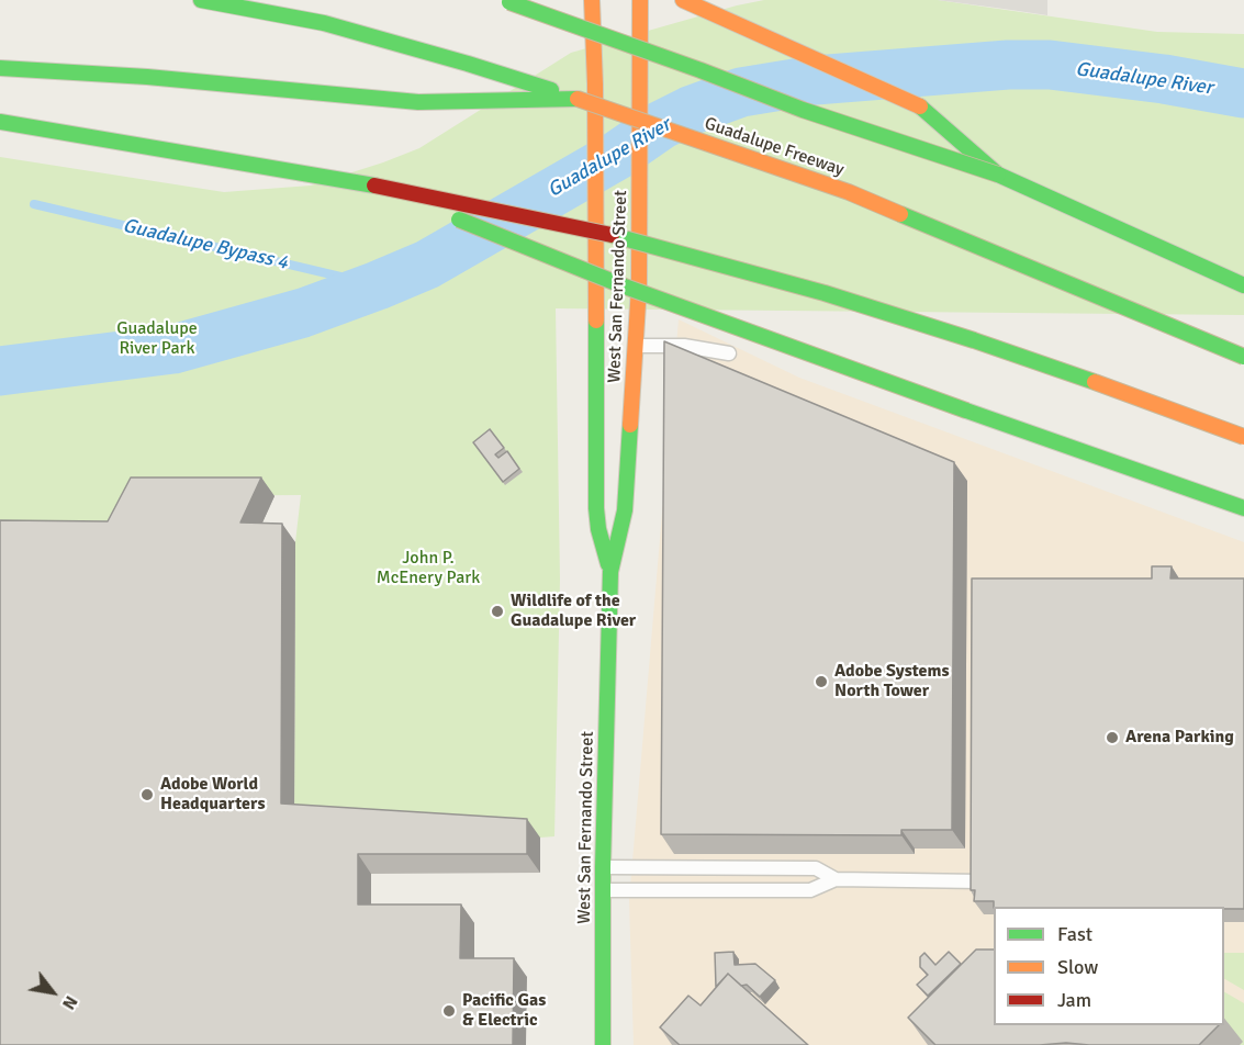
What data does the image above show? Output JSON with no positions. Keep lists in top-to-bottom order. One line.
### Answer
{"streets":{"main road":["Guadalupe Freeway","West San Fernando Street"]},"water":["Guadalupe River","Guadalupe Bypass 4"],"parks":["Guadalupe River Park","John P. McEnery Park"],"places":["Wildlife of the Guadalupe River","Adobe Systems North Tower","Arena Parking","Adobe World Headquarters","Pacific Gas & Electric"],"legend":["Fast","Slow","Jam"],"north":"bottom right"}
